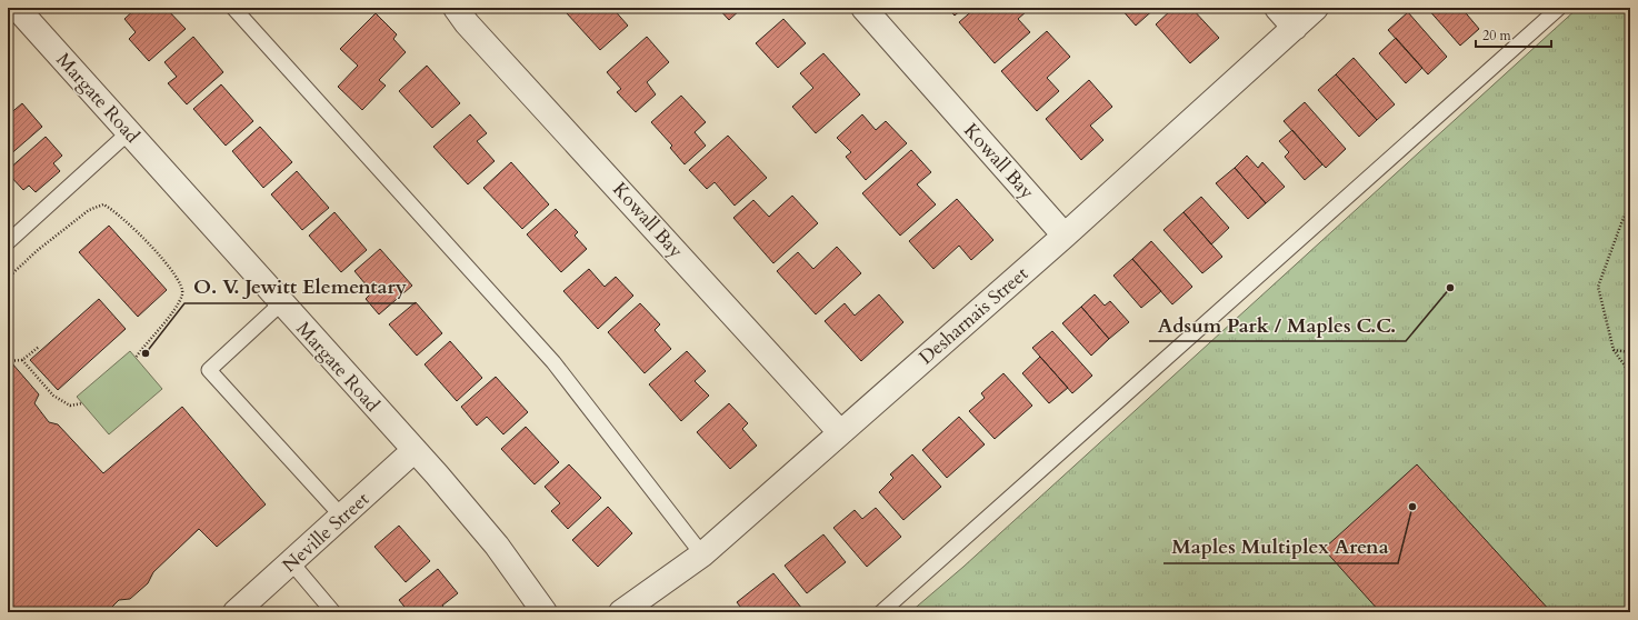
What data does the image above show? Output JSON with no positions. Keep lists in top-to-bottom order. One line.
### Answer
{"streets":{"street":["Margate Road","Kowall Bay","Desharnais Street","Neville Street"]},"crossings":[["Margate Road","Neville Street"],["Kowall Bay","Desharnais Street"]],"places":["Adsum Park / Maples C.C.","O. V. Jewitt Elementary","Maples Multiplex Arena"],"scale_bar":"20 m"}
